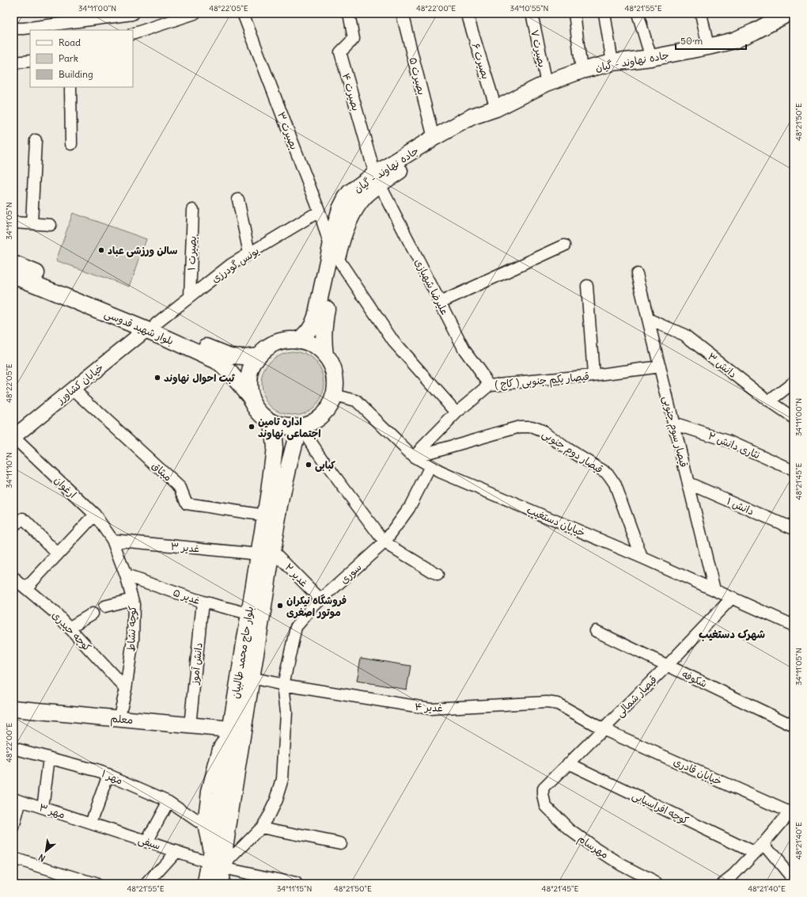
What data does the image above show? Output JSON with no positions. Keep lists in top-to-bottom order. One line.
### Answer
{"streets":{"main road":["جاده نهاوند - گیان","بلوار شهید قدوسی","بلوار حاج محمد طالبیان","معلم"],"street":["بصیرت ۷","بصیرت ۶","بصیرت ۵","بصیرت ۴","بصیرت ۳","بصیرت ۱","یونس گودرزی","علیرضا شهبازی","دانش ۳","قیصار یکم جنوبی ( کاج )","خیابان کشاورز","قیصار سوم جنوبی","نثاری دانش ۲","قیصار دوم جنوبی","میثاق","ارغوان","دانش ۱","خیابان دستغیب","غدیر ۳","سوری","غدیر ۲","غدیر ۵","کوچه نشاط","کوچه حیدری","دانش آموز","شکوفه","قیصار شمالی","غدیر ۴","خیابان قادری","مهر ۱","کوچه افراسیابی","مهر ۳","سیفی","مهرسام"]},"crossings":[["بصیرت ۷","جاده نهاوند - گیان"],["بصیرت ۶","جاده نهاوند - گیان"],["جاده نهاوند - گیان","بصیرت ۵"],["جاده نهاوند - گیان","بصیرت ۴"],["جاده نهاوند - گیان","بصیرت ۳"],["جاده نهاوند - گیان","علیرضا شهبازی"],["جاده نهاوند - گیان","بلوار شهید قدوسی"],["جاده نهاوند - گیان","خیابان دستغیب"],["جاده نهاوند - گیان","بلوار حاج محمد طالبیان"],["بصیرت ۴","علیرضا شهبازی"],["بصیرت ۳","یونس گودرزی"],["بصیرت ۳","قیصار یکم جنوبی ( کاج )"],["بصیرت ۱","یونس گودرزی"],["یونس گودرزی","بلوار شهید قدوسی"],["یونس گودرزی","خیابان کشاورز"],["علیرضا شهبازی","قیصار یکم جنوبی ( کاج )"],["بلوار شهید قدوسی","خیابان کشاورز"],["بلوار شهید قدوسی","خیابان دستغیب"],["بلوار شهید قدوسی","بلوار حاج محمد طالبیان"],["دانش ۳","قیصار سوم جنوبی"],["قیصار یکم جنوبی ( کاج )","قیصار سوم جنوبی"],["قیصار یکم جنوبی ( کاج )","قیصار دوم جنوبی"],["قیصار یکم جنوبی ( کاج )","خیابان دستغیب"],["خیابان کشاورز","میثاق"],["خیابان کشاورز","ارغوان"],["قیصار سوم جنوبی","نثاری دانش ۲"],["قیصار سوم جنوبی","دانش ۱"],["قیصار سوم جنوبی","خیابان دستغیب"],["قیصار دوم جنوبی","خیابان دستغیب"],["میثاق","بلوار حاج محمد طالبیان"],["ارغوان","غدیر ۳"],["ارغوان","کوچه نشاط"],["خیابان دستغیب","سوری"],["خیابان دستغیب","بلوار حاج محمد طالبیان"],["خیابان دستغیب","قیصار شمالی"],["غدیر ۳","غدیر ۲"],["غدیر ۳","کوچه نشاط"],["غدیر ۳","بلوار حاج محمد طالبیان"],["سوری","غدیر ۲"],["سوری","بلوار حاج محمد طالبیان"],["سوری","غدیر ۴"],["سوری","سیفی"],["غدیر ۲","بلوار حاج محمد طالبیان"],["غدیر ۵","کوچه نشاط"],["غدیر ۵","بلوار حاج محمد طالبیان"],["غدیر ۵","دانش آموز"],["کوچه نشاط","کوچه حیدری"],["کوچه نشاط","معلم"],["بلوار حاج محمد طالبیان","غدیر ۴"],["بلوار حاج محمد طالبیان","معلم"],["بلوار حاج محمد طالبیان","سیفی"],["دانش آموز","معلم"],["شکوفه","قیصار شمالی"],["قیصار شمالی","غدیر ۴"],["قیصار شمالی","خیابان قادری"],["قیصار شمالی","کوچه افراسیابی"],["قیصار شمالی","مهرسام"],["غدیر ۴","خیابان قادری"],["مهر ۳","سیفی"]],"districts":["شهرک دستغیب"],"places":["سالن ورزشی عباد","ثبت احوال نهاوند","اداره تامین اجتماعی نهاوند","کبابی","فروشگاه نیکران موتور اصغری"],"legend":["Road","Park","Building"],"scale_bar":"50 m","north":"bottom left","coordinates":["34°11'00\"N","48°22'05\"E","48°22'00\"E","34°10'55\"N","48°21'55\"E","48°21'50\"E","34°11'05\"N","34°11'10\"N","48°21'45\"E","48°21'40\"E","34°11'15\"N"]}
